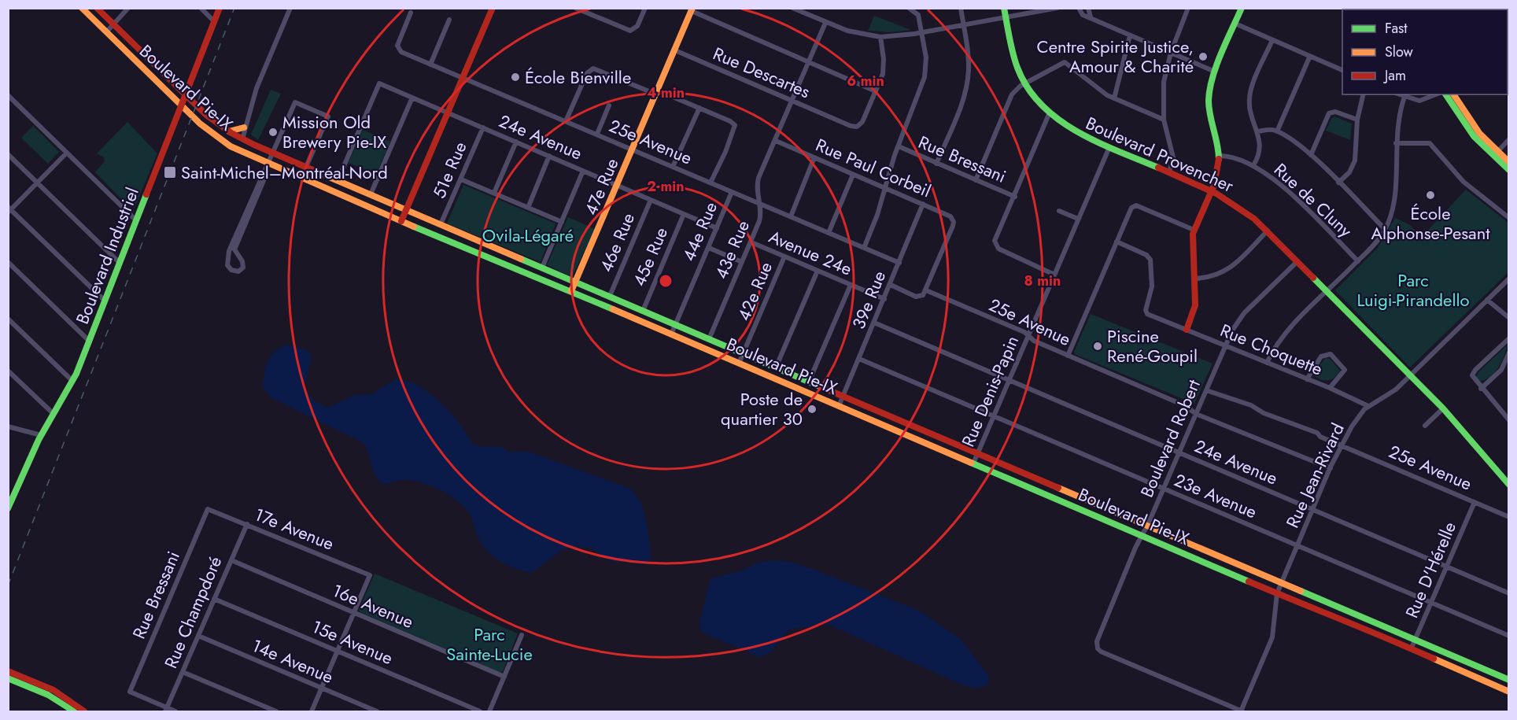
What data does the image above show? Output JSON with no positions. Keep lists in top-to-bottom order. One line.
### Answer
{"streets":{"main road":["Boulevard Pie-IX","Boulevard Provencher","47e Rue","Boulevard Industriel"],"street":["Rue Descartes","24e Avenue","25e Avenue","Rue Bressani","Rue Paul Corbeil","51e Rue","Rue de Cluny","44e Rue","46e Rue","43e Rue","Avenue 24e","45e Rue","42e Rue","39e Rue","Rue Choquette","Rue Denis-Papin","Boulevard Robert","Rue Jean-Rivard","23e Avenue","17e Avenue","Rue D'Hérelle","16e Avenue","Rue Champdoré","15e Avenue","14e Avenue"]},"crossings":[["Rue Descartes","47e Rue"],["Rue Descartes","43e Rue"],["Boulevard Pie-IX","24e Avenue"],["Boulevard Pie-IX","51e Rue"],["Boulevard Pie-IX","47e Rue"],["Boulevard Pie-IX","44e Rue"],["Boulevard Pie-IX","46e Rue"],["Boulevard Pie-IX","43e Rue"],["Boulevard Pie-IX","Boulevard Industriel"],["Boulevard Pie-IX","45e Rue"],["Boulevard Pie-IX","42e Rue"],["Boulevard Pie-IX","39e Rue"],["Boulevard Pie-IX","Rue Denis-Papin"],["Boulevard Pie-IX","Boulevard Robert"],["Boulevard Pie-IX","Rue Jean-Rivard"],["Boulevard Pie-IX","Rue D'Hérelle"],["24e Avenue","51e Rue"],["24e Avenue","47e Rue"],["24e Avenue","44e Rue"],["24e Avenue","46e Rue"],["24e Avenue","45e Rue"],["24e Avenue","39e Rue"],["24e Avenue","Rue Denis-Papin"],["24e Avenue","Boulevard Robert"],["24e Avenue","Rue Jean-Rivard"],["24e Avenue","Rue D'Hérelle"],["25e Avenue","Rue Paul Corbeil"],["25e Avenue","47e Rue"],["25e Avenue","44e Rue"],["25e Avenue","43e Rue"],["25e Avenue","39e Rue"],["25e Avenue","Rue Denis-Papin"],["25e Avenue","Boulevard Robert"],["25e Avenue","Rue Jean-Rivard"],["25e Avenue","Rue D'Hérelle"],["Boulevard Provencher","Rue Denis-Papin"],["Boulevard Provencher","Boulevard Robert"],["Boulevard Provencher","Rue Jean-Rivard"],["Rue Bressani","17e Avenue"],["Rue Bressani","Rue Champdoré"],["Rue Paul Corbeil","43e Rue"],["Rue Paul Corbeil","39e Rue"],["43e Rue","Avenue 24e"],["Avenue 24e","42e Rue"],["Avenue 24e","39e Rue"],["39e Rue","23e Avenue"],["Rue Choquette","Boulevard Robert"],["Rue Choquette","Rue Jean-Rivard"],["Rue Denis-Papin","23e Avenue"],["Boulevard Robert","Rue Jean-Rivard"],["Boulevard Robert","23e Avenue"],["Rue Jean-Rivard","23e Avenue"],["23e Avenue","Rue D'Hérelle"],["17e Avenue","16e Avenue"],["17e Avenue","Rue Champdoré"],["16e Avenue","Rue Champdoré"],["Rue Champdoré","15e Avenue"],["Rue Champdoré","14e Avenue"]],"parks":["Ovila-Légaré","Parc Luigi-Pirandello","Parc Sainte-Lucie"],"places":{"other":["Centre Spirite Justice, Amour & Charité","École Bienville","Mission Old Brewery Pie-IX","École Alphonse-Pesant","Piscine René-Goupil","Poste de quartier 30"],"transit":["Saint-Michel–Montréal-Nord"]},"legend":["Fast","Slow","Jam"],"rings":["6 min","4 min","2 min","8 min"]}
